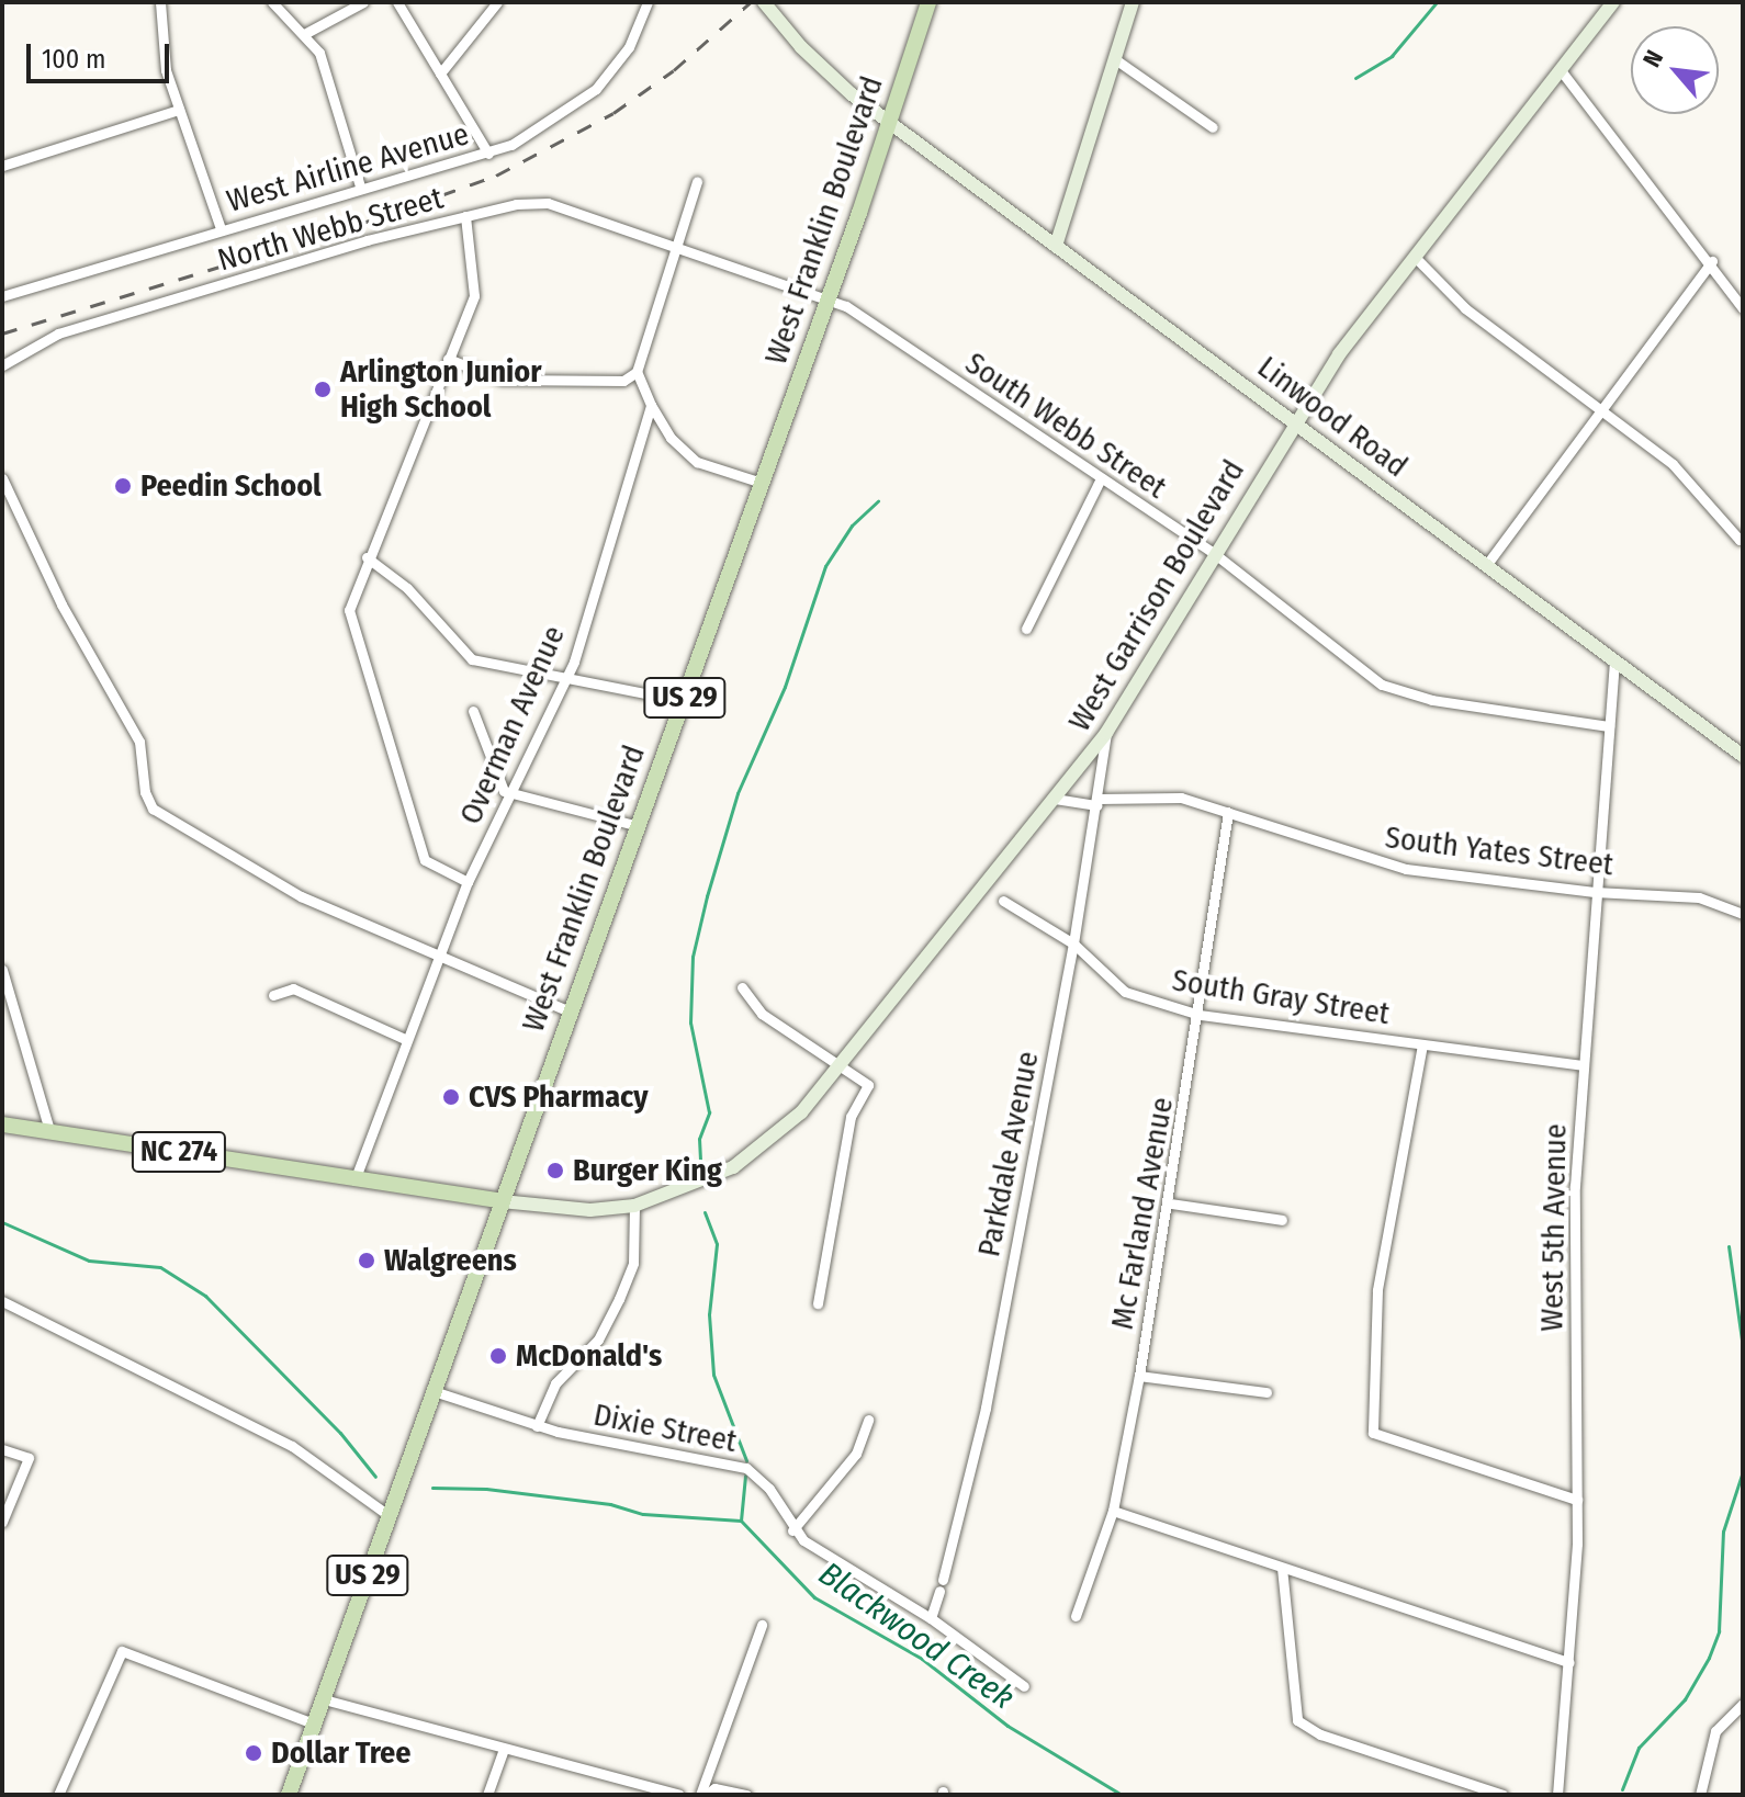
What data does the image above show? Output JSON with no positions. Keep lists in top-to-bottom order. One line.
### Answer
{"streets":{"main road":["West Franklin Boulevard","Linwood Road","West Garrison Boulevard","US 29","NC 274"],"street":["West Airline Avenue","North Webb Street","South Webb Street","Overman Avenue","South Yates Street","South Gray Street","Parkdale Avenue","Mc Farland Avenue","West 5th Avenue","Dixie Street"]},"crossings":[["West Franklin Boulevard","Linwood Road"],["West Franklin Boulevard","South Webb Street"],["West Franklin Boulevard","West Garrison Boulevard"],["West Franklin Boulevard","NC 274"],["West Franklin Boulevard","Dixie Street"],["North Webb Street","South Webb Street"],["Linwood Road","West Garrison Boulevard"],["Linwood Road","West 5th Avenue"],["South Webb Street","West Garrison Boulevard"],["South Webb Street","West 5th Avenue"],["West Garrison Boulevard","South Yates Street"],["West Garrison Boulevard","NC 274"],["West Garrison Boulevard","Parkdale Avenue"],["Overman Avenue","NC 274"],["South Yates Street","Parkdale Avenue"],["South Yates Street","Mc Farland Avenue"],["South Yates Street","West 5th Avenue"],["South Gray Street","Parkdale Avenue"],["South Gray Street","Mc Farland Avenue"],["South Gray Street","West 5th Avenue"],["Parkdale Avenue","Dixie Street"]],"water":["Blackwood Creek"],"places":["Arlington Junior High School","Peedin School","CVS Pharmacy","Burger King","Walgreens","McDonald's","Dollar Tree"],"scale_bar":"100 m","north":"top left"}
